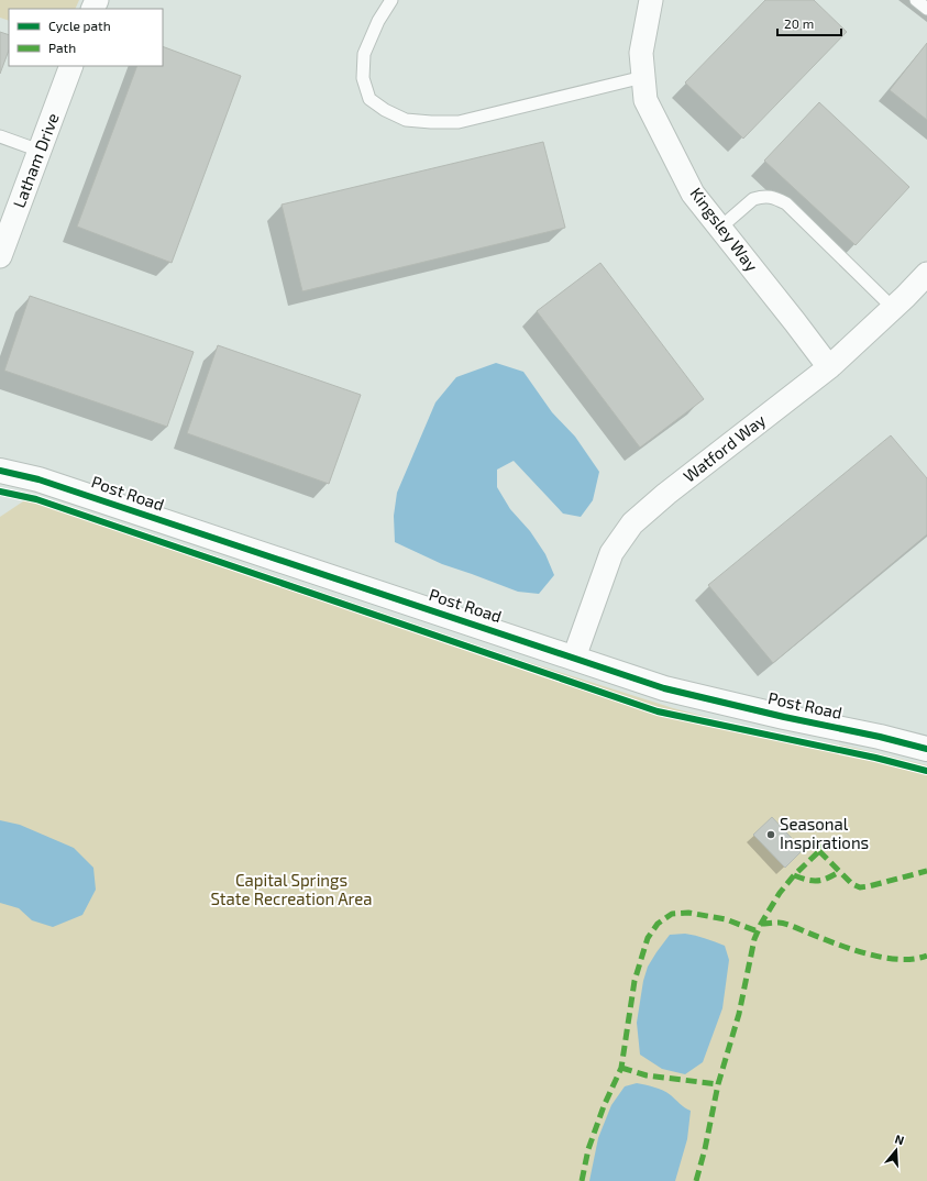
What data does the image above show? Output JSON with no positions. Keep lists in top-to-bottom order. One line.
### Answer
{"streets":{"street":["Latham Drive","Kingsley Way","Watford Way","Post Road"]},"crossings":[["Kingsley Way","Watford Way"],["Watford Way","Post Road"]],"parks":["Capital Springs State Recreation Area"],"places":["Seasonal Inspirations"],"legend":["Cycle path","Path"],"scale_bar":"20 m","north":"top"}
